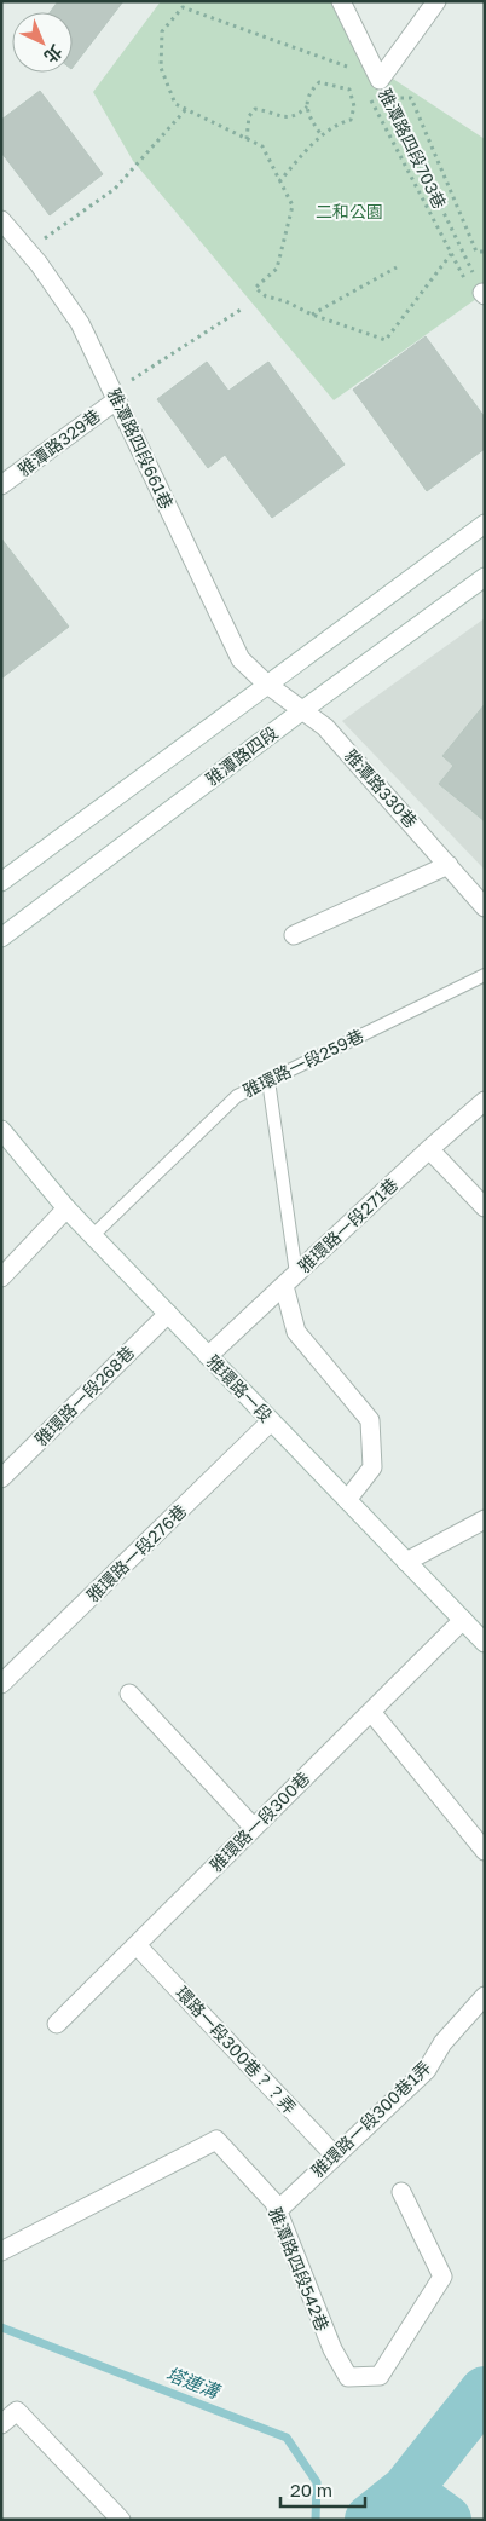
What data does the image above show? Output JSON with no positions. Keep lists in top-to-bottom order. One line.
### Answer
{"streets":{"street":["雅潭路四段703巷","雅潭路329巷","雅潭路四段661巷","雅潭路四段","雅潭路330巷","雅環路一段271巷","雅環路一段","雅環路一段268巷","雅環路一段276巷","雅環路一段300巷","環路一段300巷？？弄","雅環路一段300巷1弄","雅潭路四段542巷"],"lane":["雅環路一段259巷"]},"crossings":[["雅潭路329巷","雅潭路四段661巷"],["雅潭路四段661巷","雅潭路330巷"],["雅潭路四段","雅潭路330巷"],["雅環路一段259巷","雅環路一段"],["雅環路一段271巷","雅環路一段"],["雅環路一段","雅環路一段268巷"],["雅環路一段","雅環路一段276巷"],["雅環路一段","雅環路一段300巷"],["雅環路一段300巷","環路一段300巷？？弄"],["環路一段300巷？？弄","雅環路一段300巷1弄"],["雅環路一段300巷1弄","雅潭路四段542巷"]],"water":["塔連溝"],"parks":["二和公園"],"scale_bar":"20 m","north":"bottom right"}
